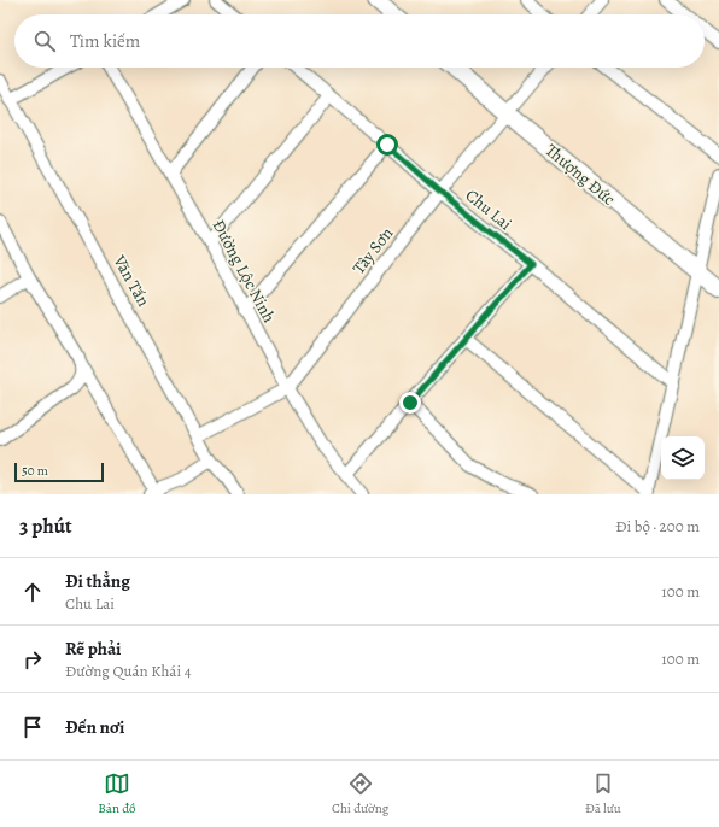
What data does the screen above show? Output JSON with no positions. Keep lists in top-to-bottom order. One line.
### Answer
{"streets":{"street":["Thượng Đức","Chu Lai","Tây Sơn","Đường Lộc Ninh","Văn Tấn"]},"crossings":[["Thượng Đức","Tây Sơn"],["Chu Lai","Tây Sơn"],["Tây Sơn","Đường Lộc Ninh"],["Tây Sơn","Văn Tấn"]],"scale_bar":"50 m","page":{"search":"Tìm kiếm","scale":"50 m","heading":["3 phút","Đi bộ · 200 m"],"list":[["Đi thẳng","Chu Lai","100 m"],["Rẽ phải","Đường Quán Khái 4","100 m"],"Đến nơi"],"nav":["Bản đồ","Chỉ đường","Đã lưu"]}}
